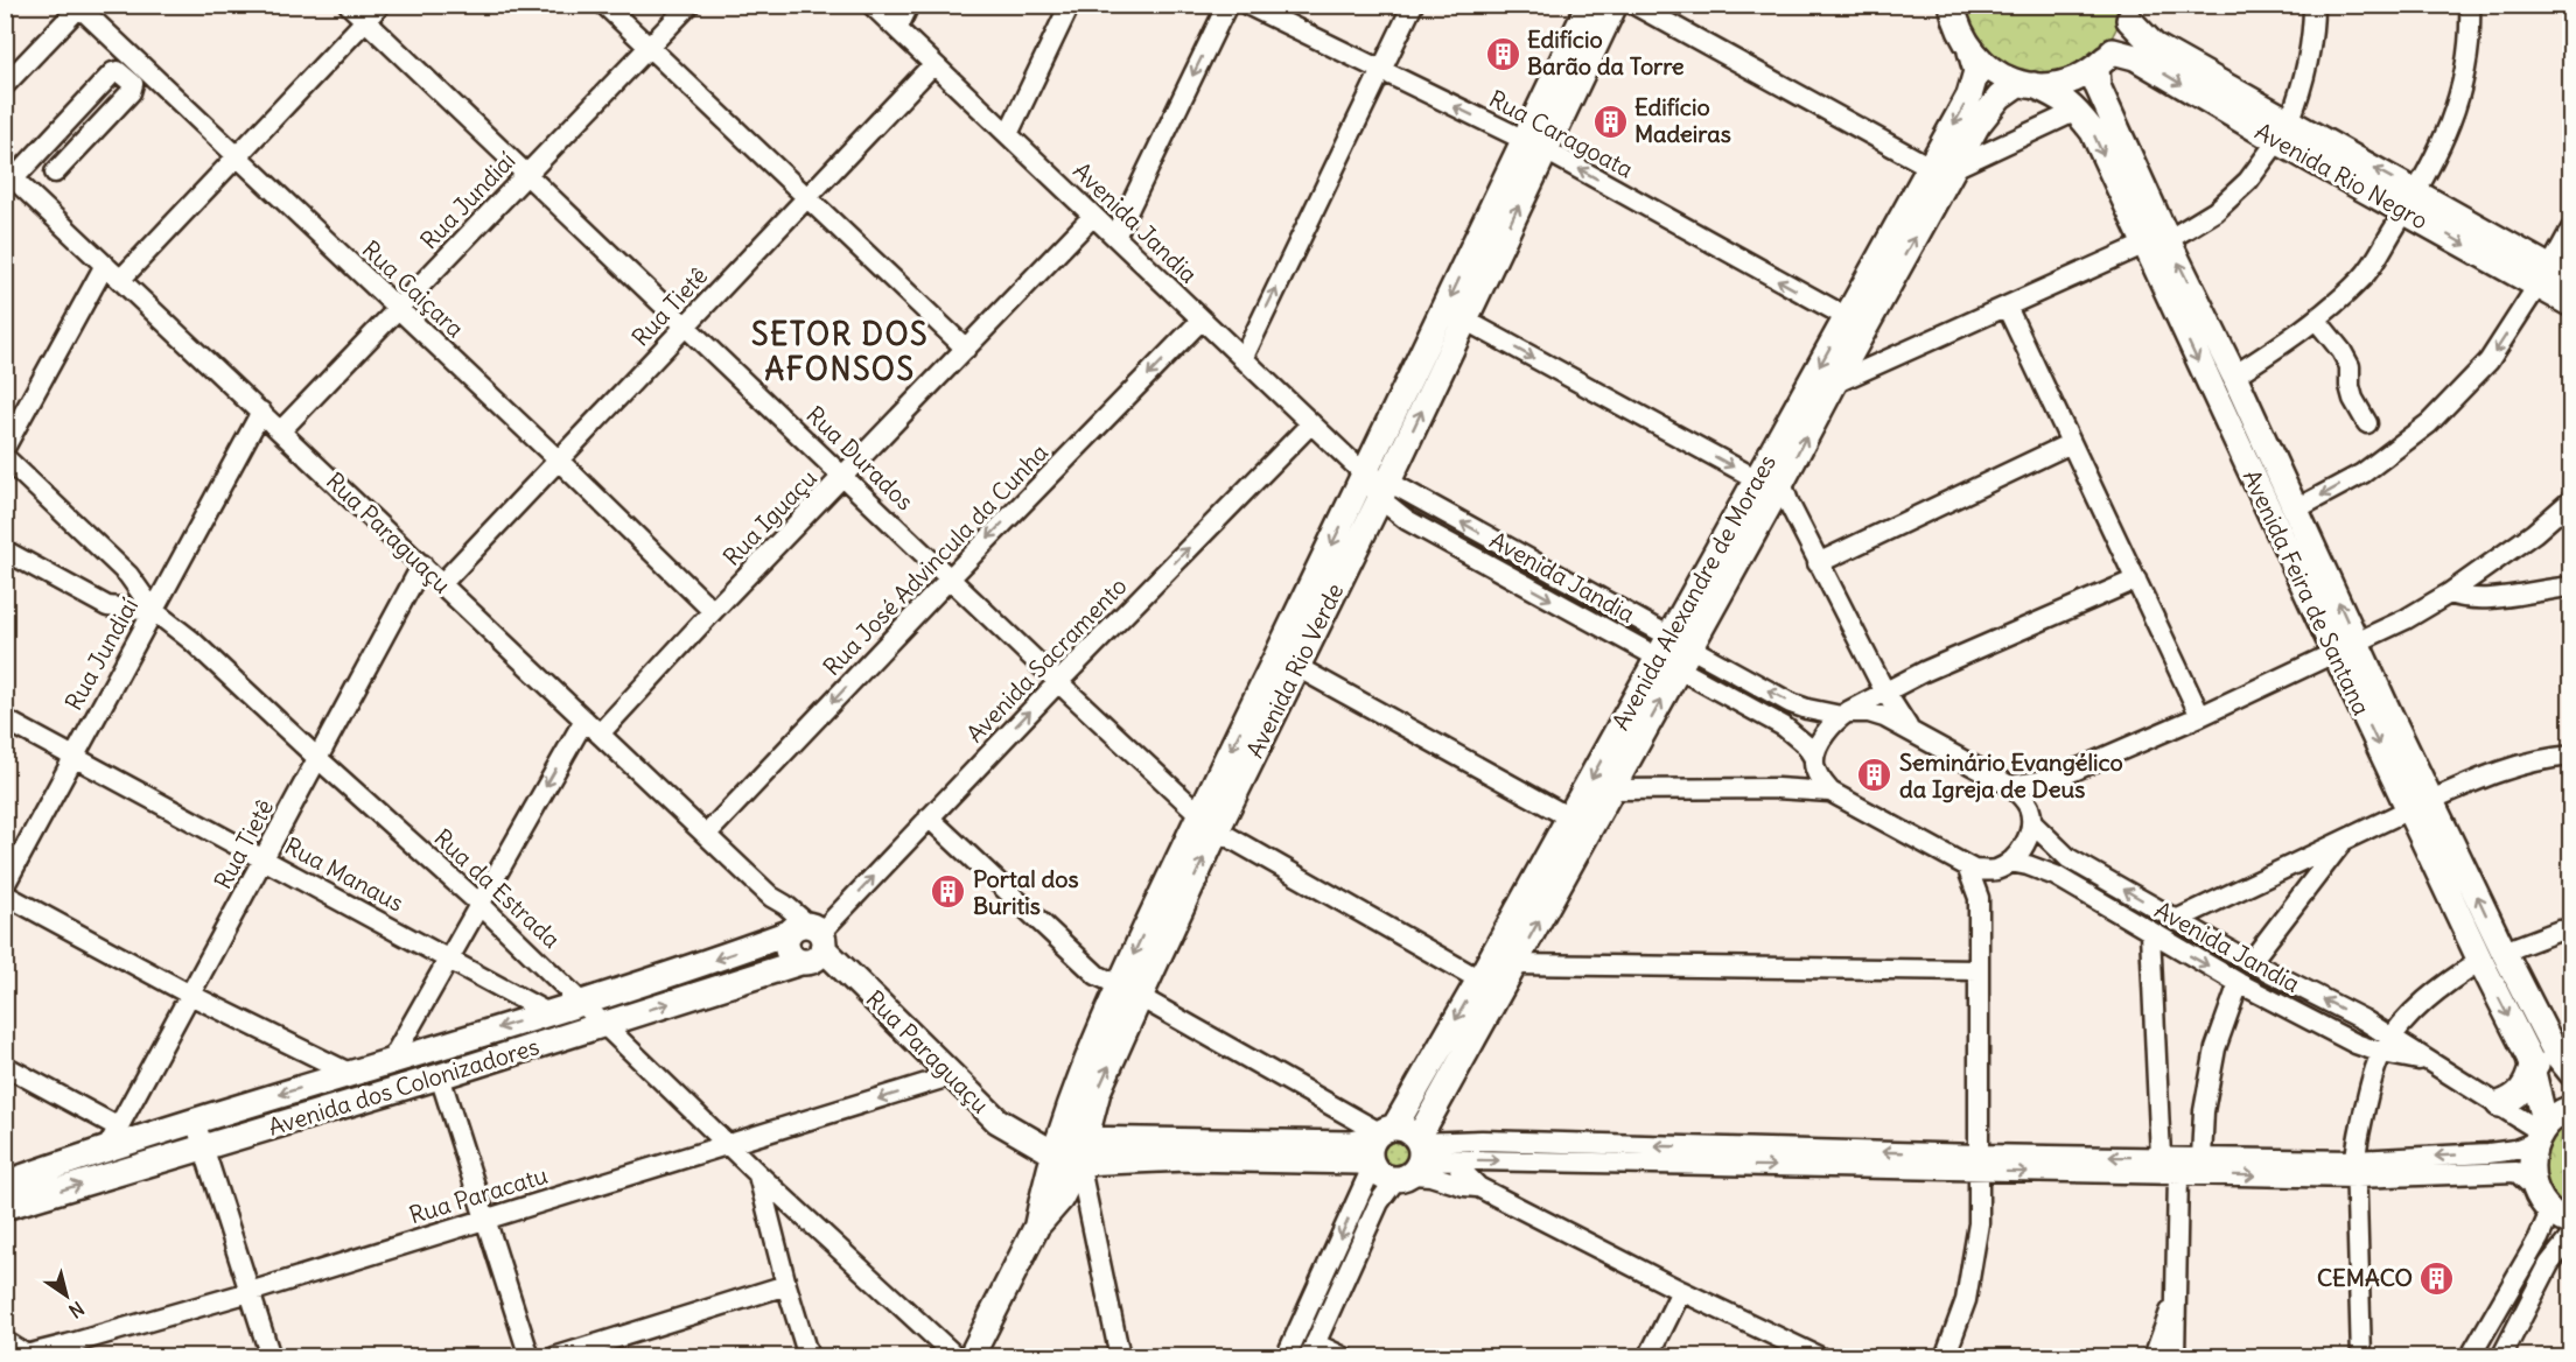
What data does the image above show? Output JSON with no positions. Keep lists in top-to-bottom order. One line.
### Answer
{"streets":{"main road":["Avenida Rio Negro","Rua Paraguaçu","Avenida Alexandre de Moraes","Avenida Feira de Santana","Avenida Rio Verde","Avenida dos Colonizadores"],"street":["Rua Caragoata","Rua Jundiaí","Avenida Jandia","Rua Caiçara","Rua Tietê","Rua Durados","Rua Iguaçu","Rua José Advincula da Cunha","Avenida Sacramento","Rua Manaus","Rua da Estrada","Rua Paracatu"]},"crossings":[["Rua Caragoata","Avenida Alexandre de Moraes"],["Rua Caragoata","Avenida Rio Verde"],["Avenida Rio Negro","Avenida Feira de Santana"],["Rua Jundiaí","Rua Caiçara"],["Rua Jundiaí","Rua Durados"],["Rua Jundiaí","Rua Paraguaçu"],["Rua Jundiaí","Rua Manaus"],["Rua Jundiaí","Rua da Estrada"],["Avenida Jandia","Rua Tietê"],["Avenida Jandia","Rua Iguaçu"],["Avenida Jandia","Rua José Advincula da Cunha"],["Avenida Jandia","Avenida Alexandre de Moraes"],["Avenida Jandia","Avenida Feira de Santana"],["Avenida Jandia","Avenida Sacramento"],["Avenida Jandia","Avenida Rio Verde"],["Rua Caiçara","Rua Tietê"],["Rua Caiçara","Rua Iguaçu"],["Rua Tietê","Rua Durados"],["Rua Tietê","Rua Paraguaçu"],["Rua Tietê","Rua Manaus"],["Rua Tietê","Rua da Estrada"],["Rua Tietê","Avenida dos Colonizadores"],["Rua Durados","Rua Iguaçu"],["Rua Durados","Rua José Advincula da Cunha"],["Rua Durados","Avenida Alexandre de Moraes"],["Rua Durados","Avenida Sacramento"],["Rua Durados","Avenida Rio Verde"],["Rua Iguaçu","Rua Paraguaçu"],["Rua Paraguaçu","Rua José Advincula da Cunha"],["Rua Paraguaçu","Avenida Sacramento"],["Rua Paraguaçu","Avenida Rio Verde"],["Rua Paraguaçu","Avenida dos Colonizadores"],["Rua Paraguaçu","Rua Paracatu"],["Avenida Alexandre de Moraes","Avenida Feira de Santana"],["Avenida Sacramento","Avenida dos Colonizadores"],["Rua Manaus","Avenida dos Colonizadores"],["Rua da Estrada","Avenida dos Colonizadores"],["Rua da Estrada","Rua Paracatu"]],"one_way":["Rua Caragoata","Rua José Advincula da Cunha","Avenida Sacramento"],"districts":["SETOR DOS AFONSOS"],"places":{"building":["Edifício Barão da Torre","Edifício Madeiras","Seminário Evangélico da Igreja de Deus","Portal dos Buritis","CEMACO"]},"north":"bottom right"}
